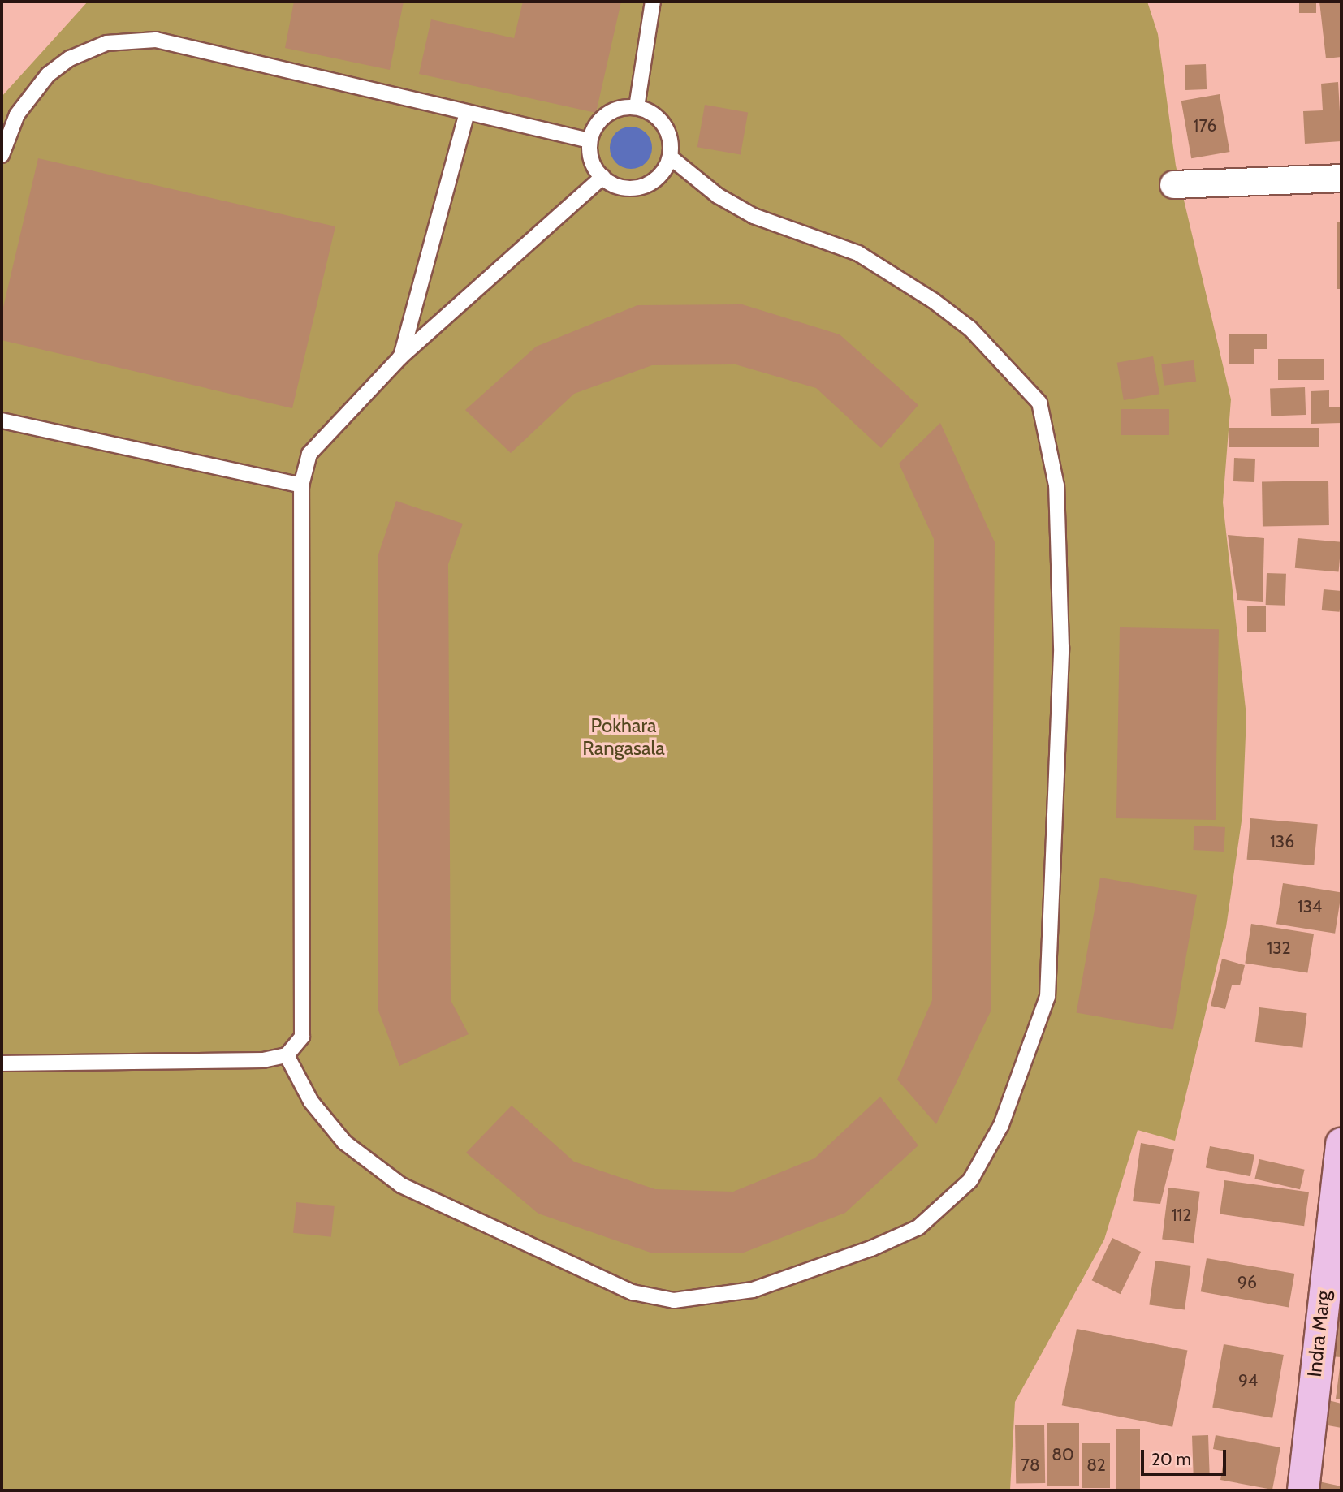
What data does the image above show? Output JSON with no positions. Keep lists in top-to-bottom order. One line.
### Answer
{"streets":{"main road":["Indra Marg"]},"parks":["Pokhara Rangasala"],"house_numbers":["176","136","134","132","112","96","94","80","78","82"],"scale_bar":"20 m"}
